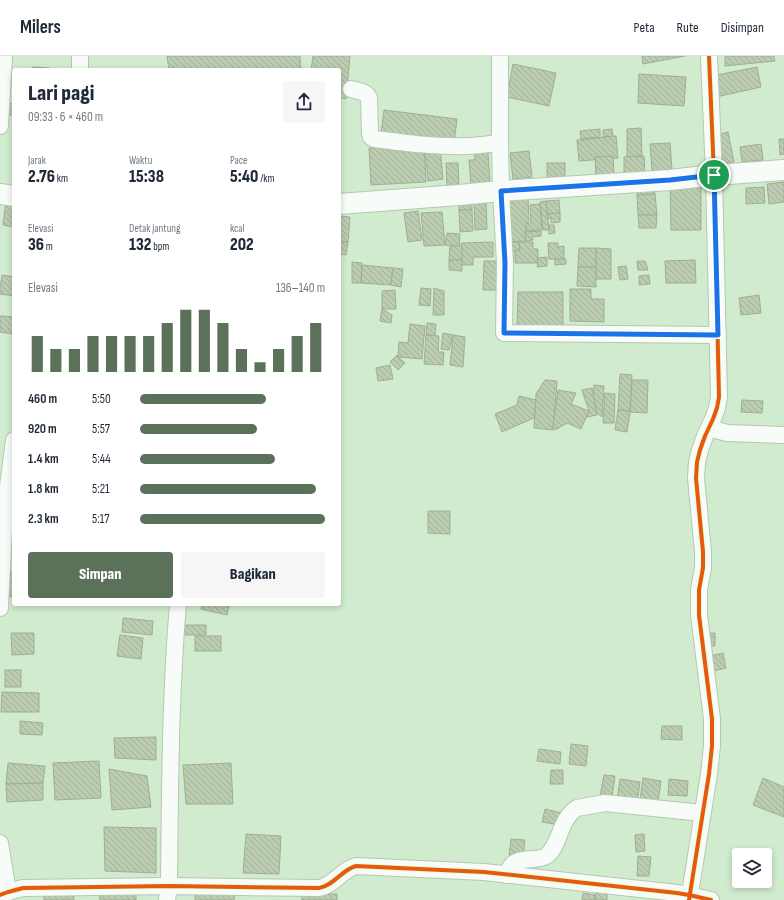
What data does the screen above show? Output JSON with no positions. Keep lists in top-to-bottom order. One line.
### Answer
{"page":{"header":"Milers","nav":["Peta","Rute","Disimpan"],"heading":["Lari pagi","09:33 · 6 × 460 m"],"stats":[["Jarak","2.76 km"],["Waktu","15:38"],["Pace","5:40 /km"],["Elevasi","36 m"],["Detak jantung","132 bpm"],["kcal","202"]],"chart":["Elevasi","136–140 m"],"list":[{"name":"460 m","note":"5:50"},{"name":"920 m","note":"5:57"},{"name":"1.4 km","note":"5:44"},{"name":"1.8 km","note":"5:21"},{"name":"2.3 km","note":"5:17"}],"buttons":["Simpan","Bagikan"]}}
